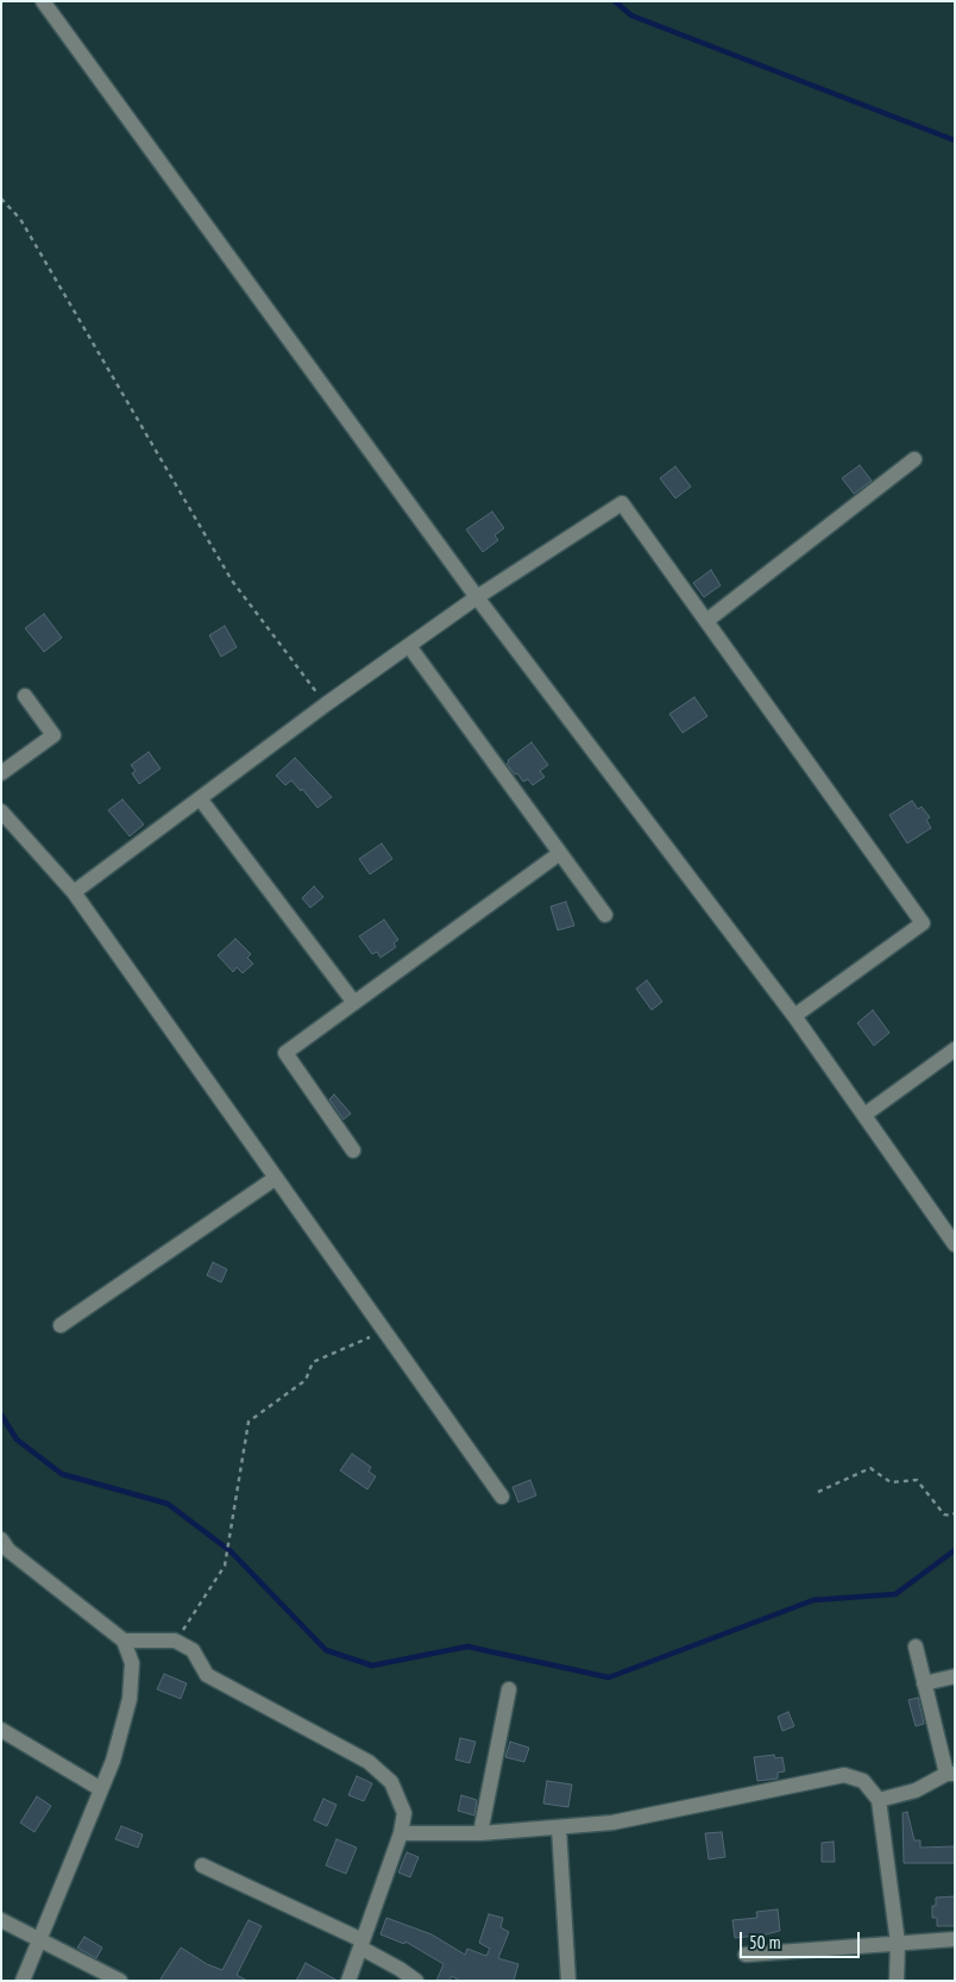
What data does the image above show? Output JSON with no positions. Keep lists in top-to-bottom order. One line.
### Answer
{"scale_bar":"50 m"}
